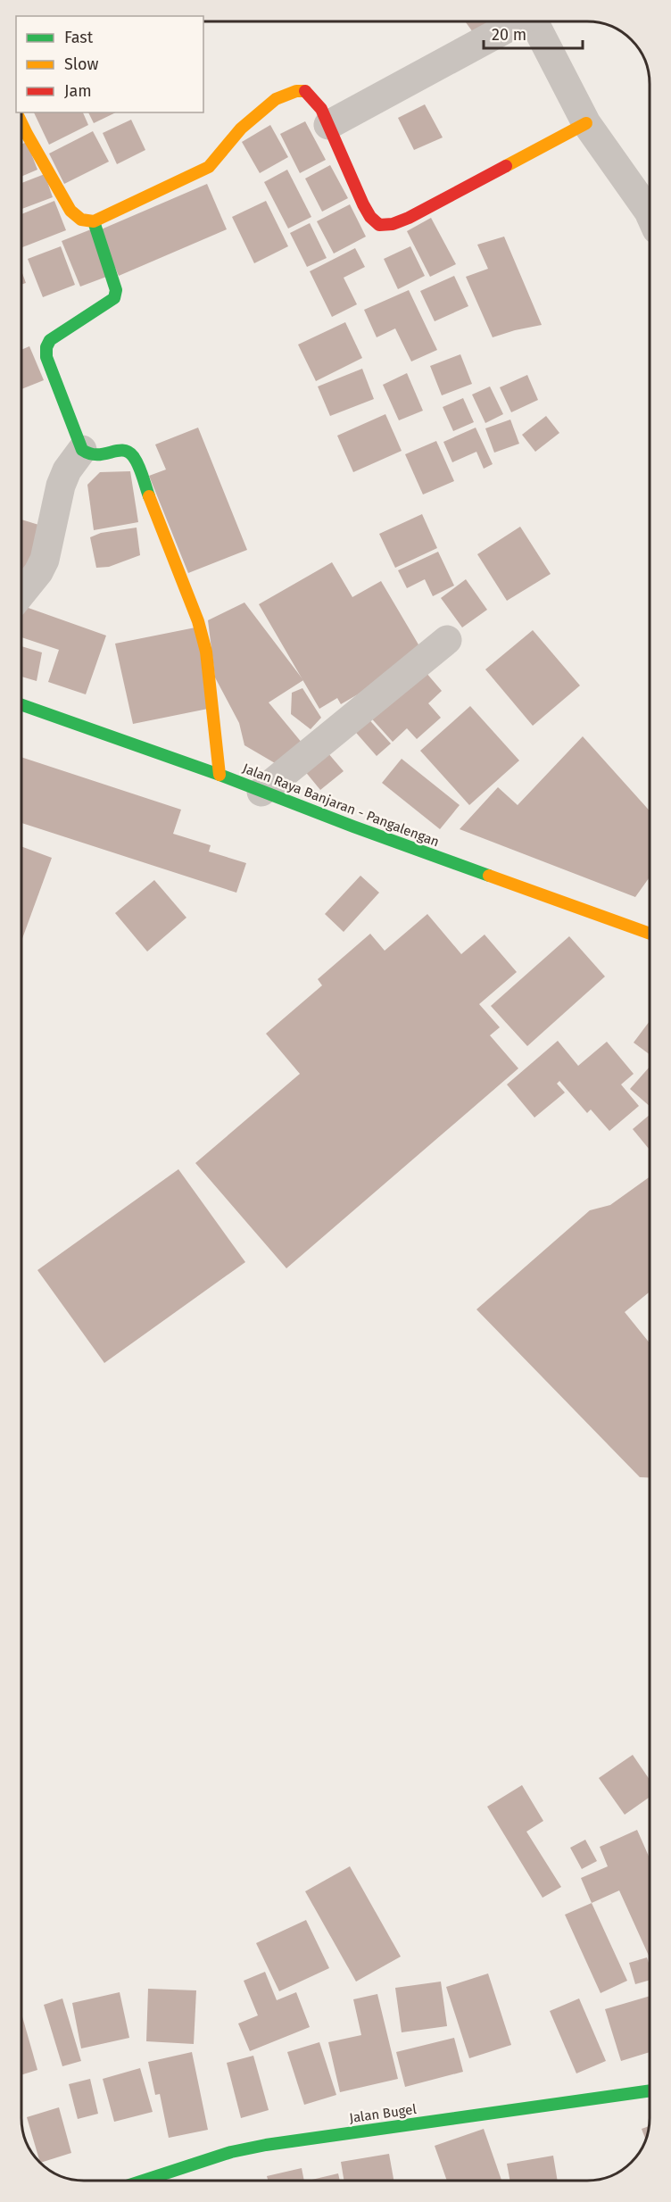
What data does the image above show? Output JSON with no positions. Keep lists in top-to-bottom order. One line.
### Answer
{"streets":{"street":["Jalan Raya Banjaran - Pangalengan","Jalan Bugel"]},"legend":["Fast","Slow","Jam"],"scale_bar":"20 m"}
